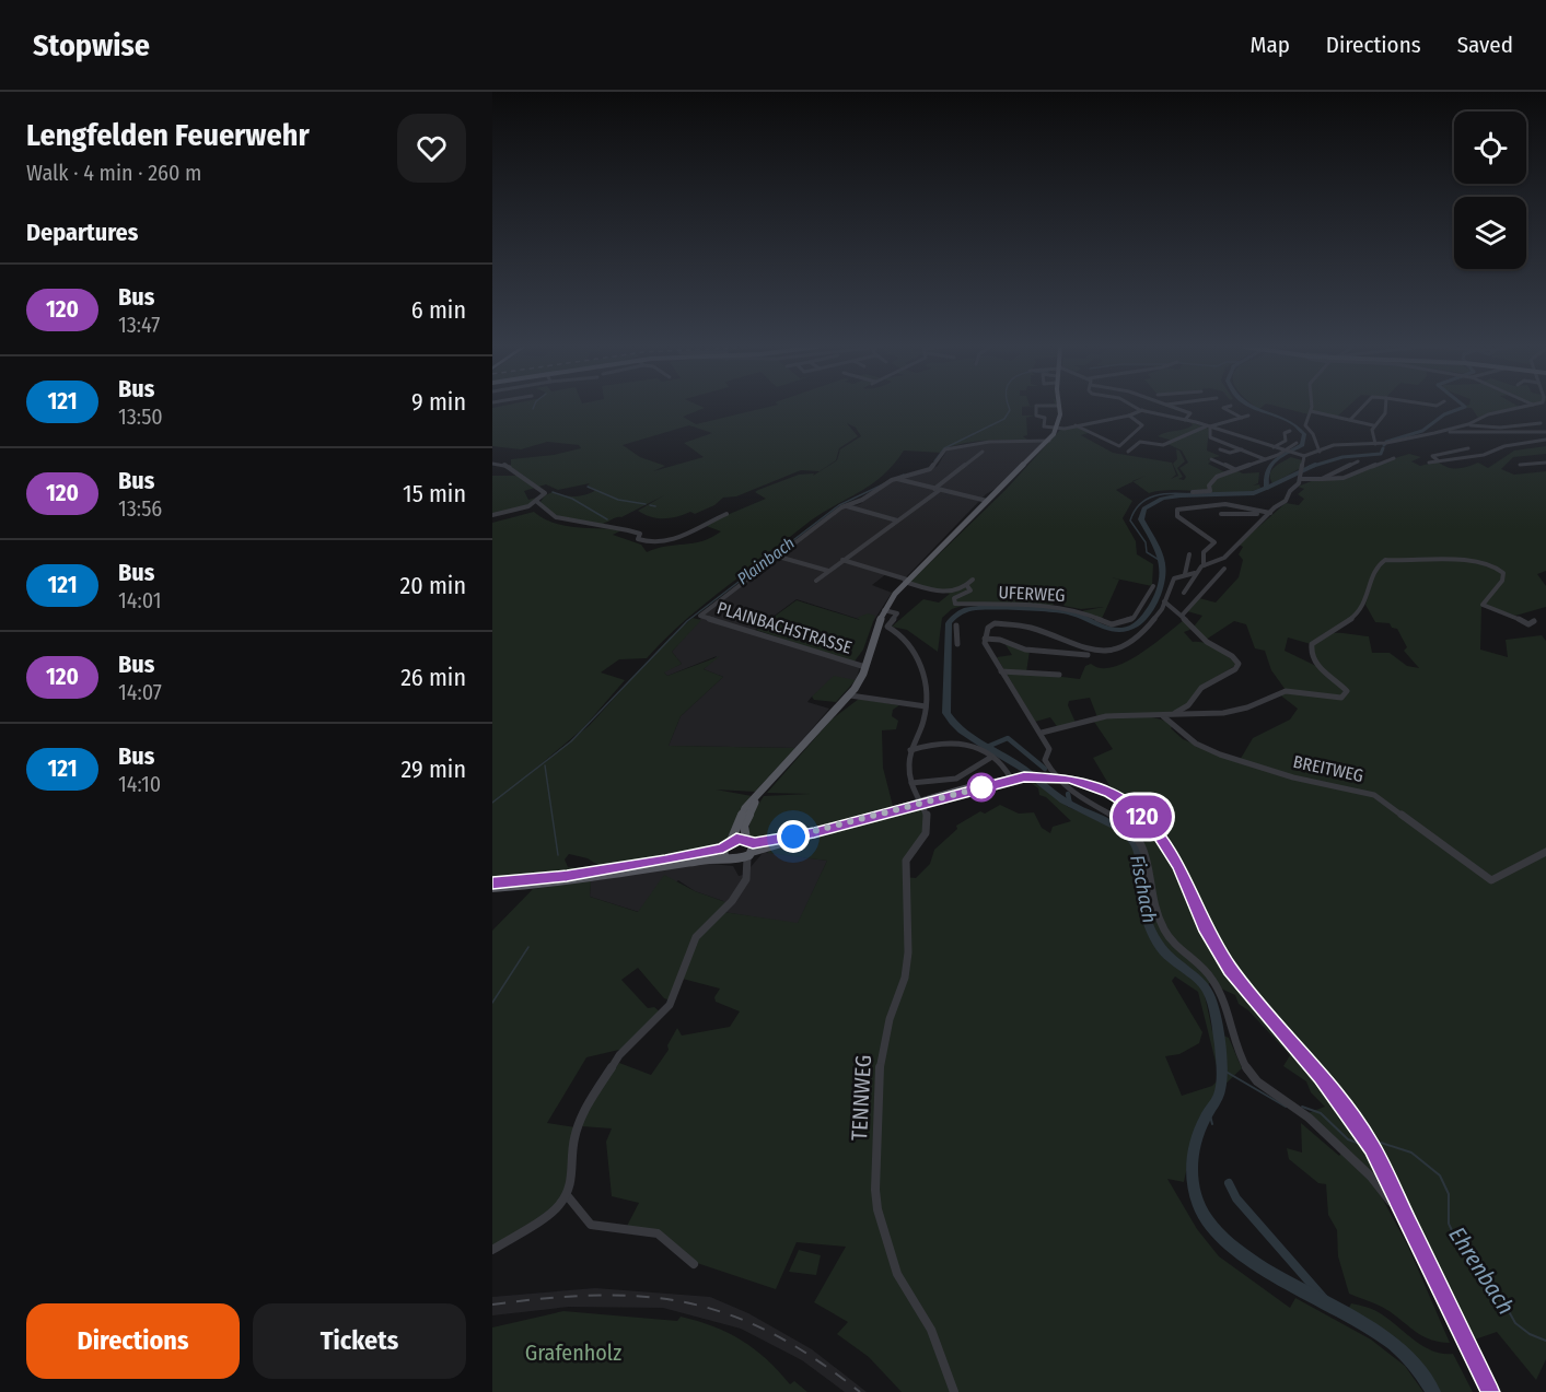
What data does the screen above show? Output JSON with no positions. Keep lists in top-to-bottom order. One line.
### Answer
{"streets":{"street":["UFERWEG","PLAINBACHSTRASSE","BREITWEG","TENNWEG"]},"water":["Plainbach","Fischach","Ehrenbach"],"parks":["Grafenholz"],"lines":["bus line 120"],"page":{"header":"Stopwise","nav":["Map","Directions","Saved"],"heading":[["Lengfelden Feuerwehr","Walk · 4 min · 260 m"],"Departures"],"on_map":"120","list":[{"mark":"120","name":"Bus","note":"13:47","value":"6 min"},{"mark":"121","name":"Bus","note":"13:50","value":"9 min"},{"mark":"120","name":"Bus","note":"13:56","value":"15 min"},{"mark":"121","name":"Bus","note":"14:01","value":"20 min"},{"mark":"120","name":"Bus","note":"14:07","value":"26 min"},{"mark":"121","name":"Bus","note":"14:10","value":"29 min"}],"buttons":["Directions","Tickets"]}}
